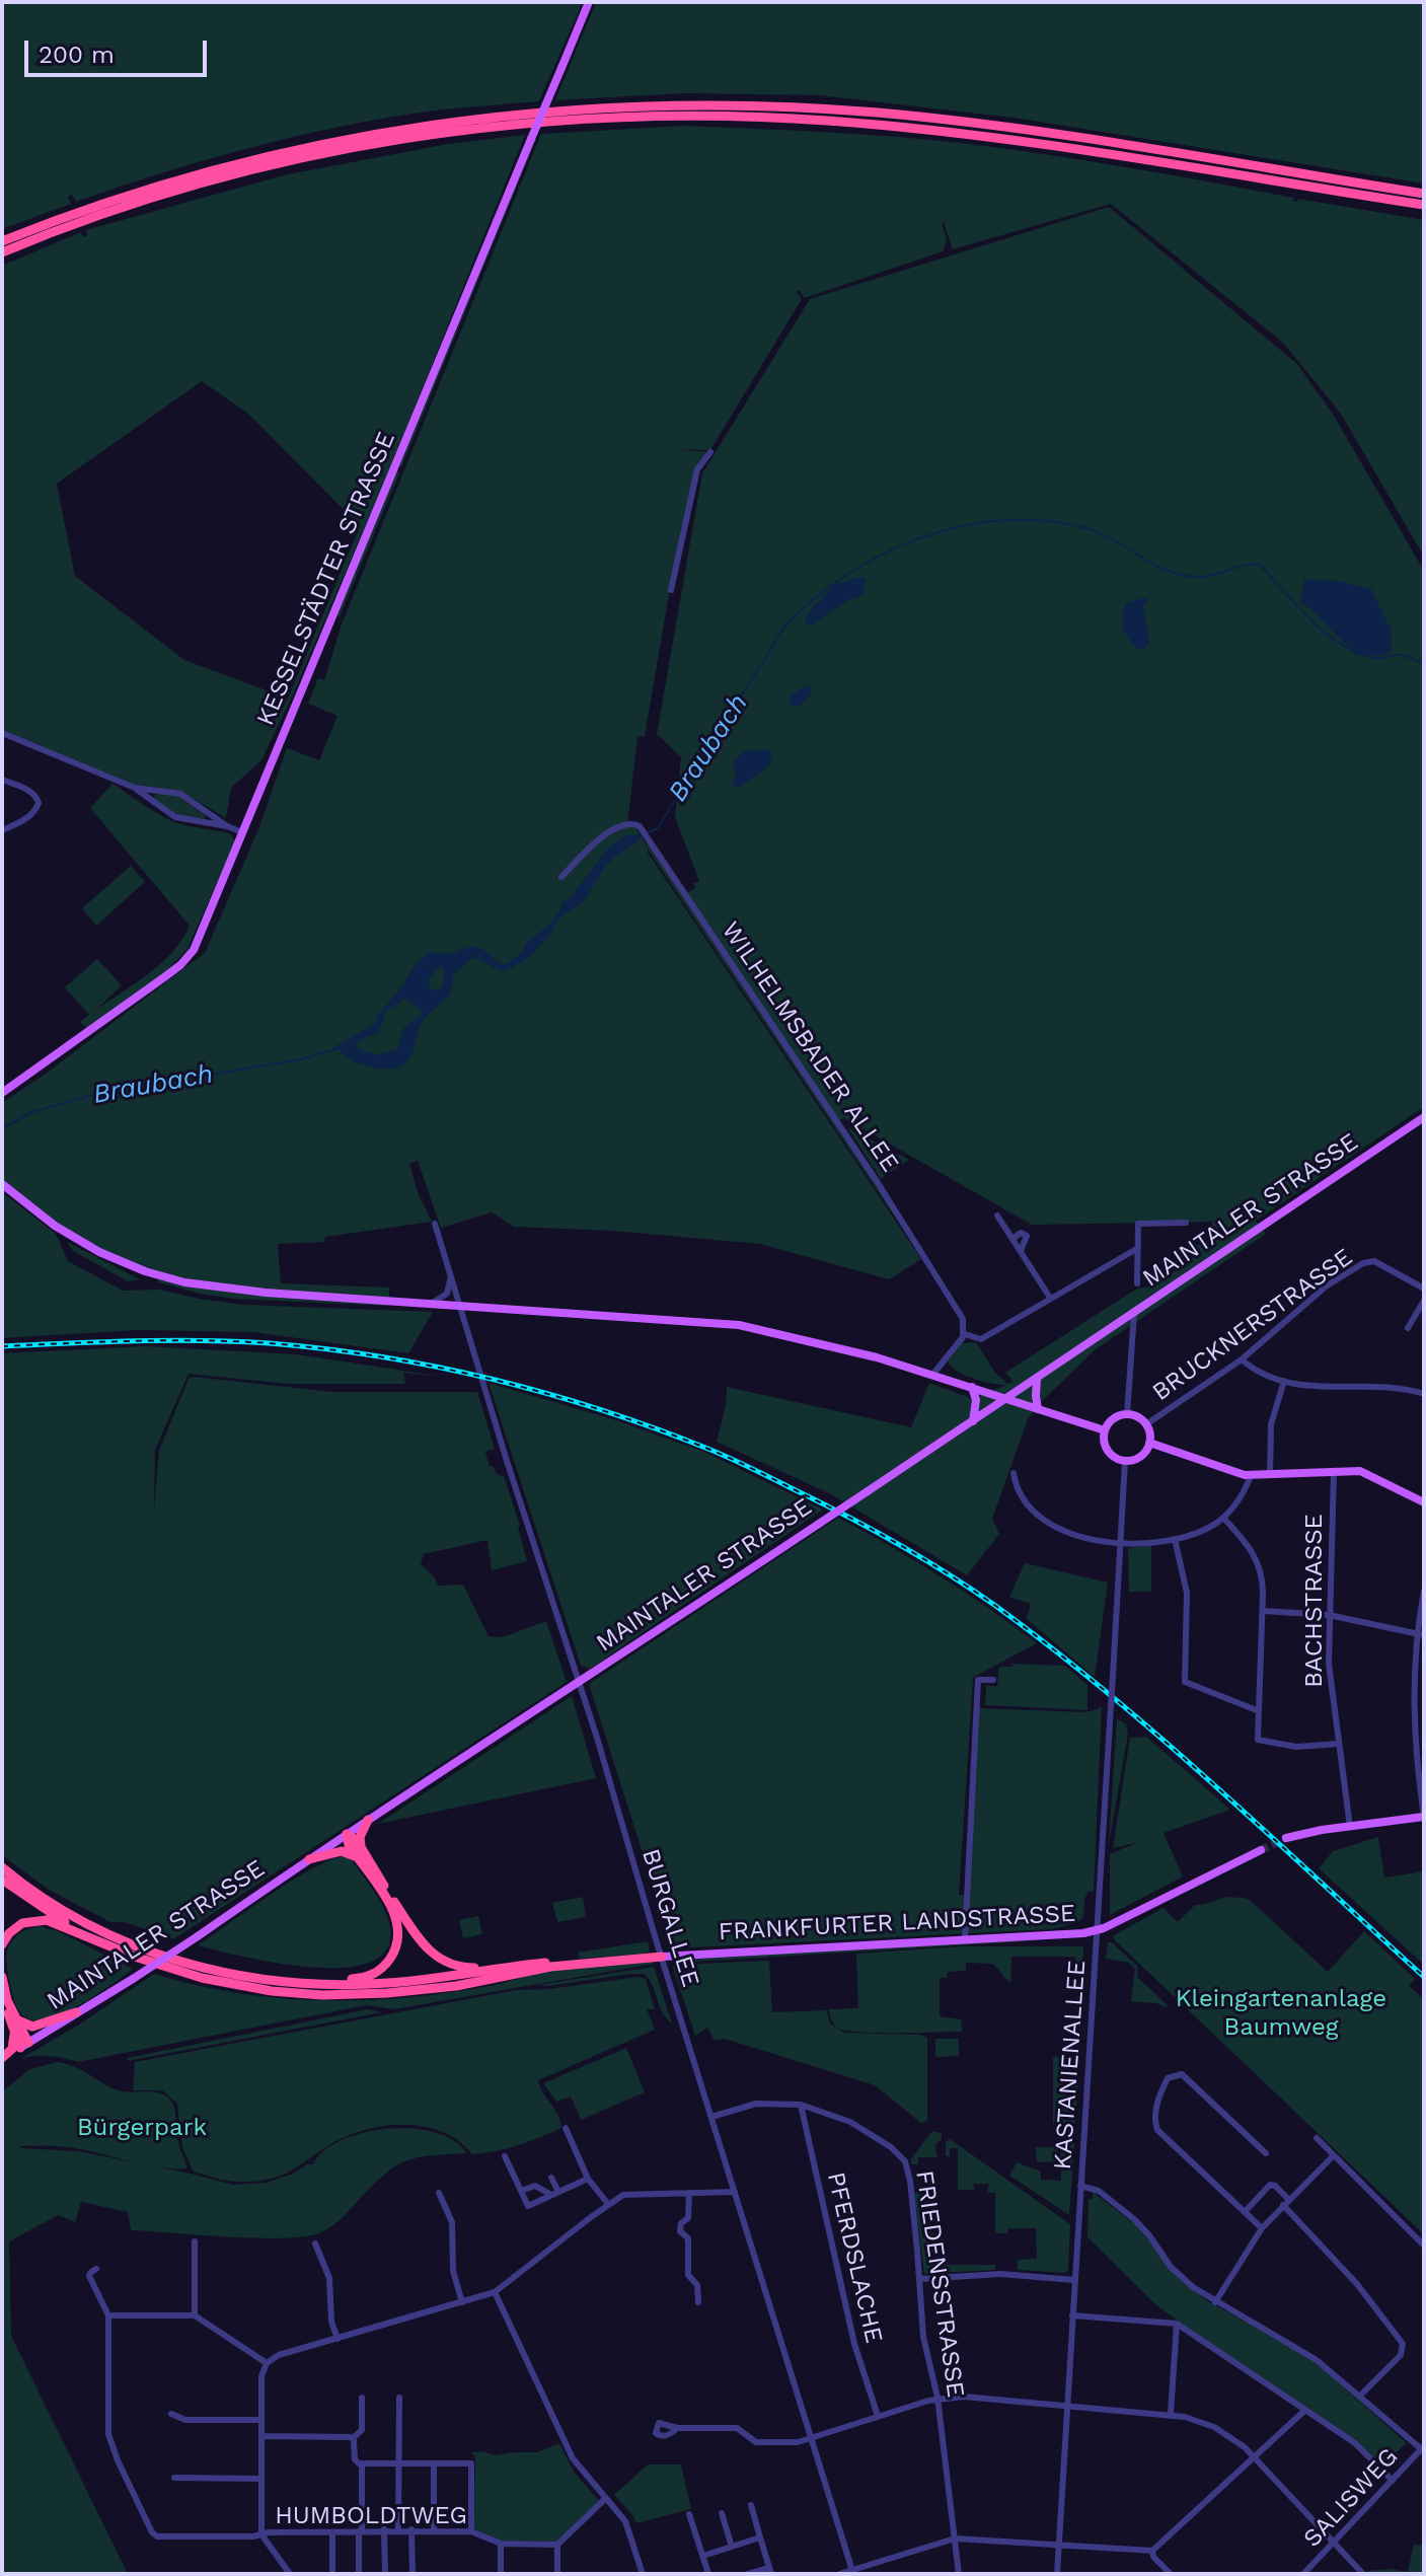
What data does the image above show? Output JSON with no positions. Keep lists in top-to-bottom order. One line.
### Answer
{"streets":{"main road":["KESSELSTÄDTER STRASSE","MAINTALER STRASSE","FRANKFURTER LANDSTRASSE"],"street":["WILHELMSBADER ALLEE","BRUCKNERSTRASSE","BACHSTRASSE","BURGALLEE","KASTANIENALLEE","PFERDSLACHE","FRIEDENSSTRASSE","SALISWEG","HUMBOLDTWEG"]},"crossings":[["MAINTALER STRASSE","BURGALLEE"],["BRUCKNERSTRASSE","KASTANIENALLEE"],["BURGALLEE","FRANKFURTER LANDSTRASSE"],["BURGALLEE","FRIEDENSSTRASSE"],["FRANKFURTER LANDSTRASSE","KASTANIENALLEE"],["PFERDSLACHE","FRIEDENSSTRASSE"]],"water":["Braubach"],"parks":["Kleingartenanlage Baumweg","Bürgerpark"],"scale_bar":"200 m"}
